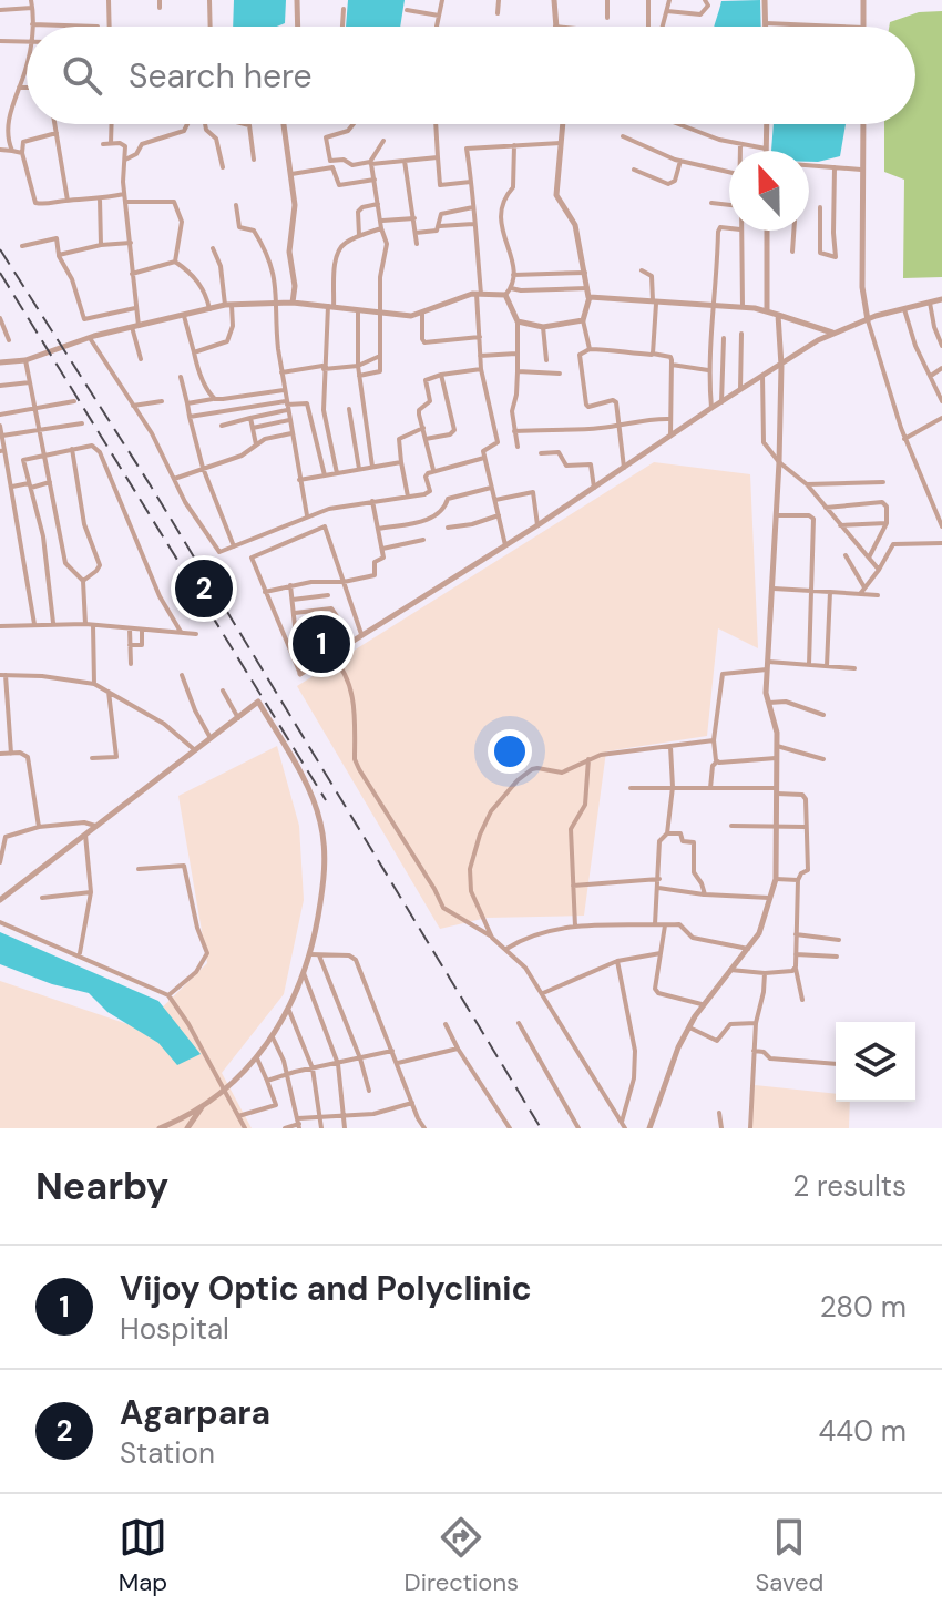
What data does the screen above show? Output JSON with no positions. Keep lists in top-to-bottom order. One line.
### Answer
{"north":"top","page":{"search":"Search here","pins":["2","1"],"heading":["Nearby","2 results"],"list":[{"mark":"1","name":"Vijoy Optic and Polyclinic","note":"Hospital","value":"280 m"},{"mark":"2","name":"Agarpara","note":"Station","value":"440 m"}],"nav":["Map","Directions","Saved"]}}
